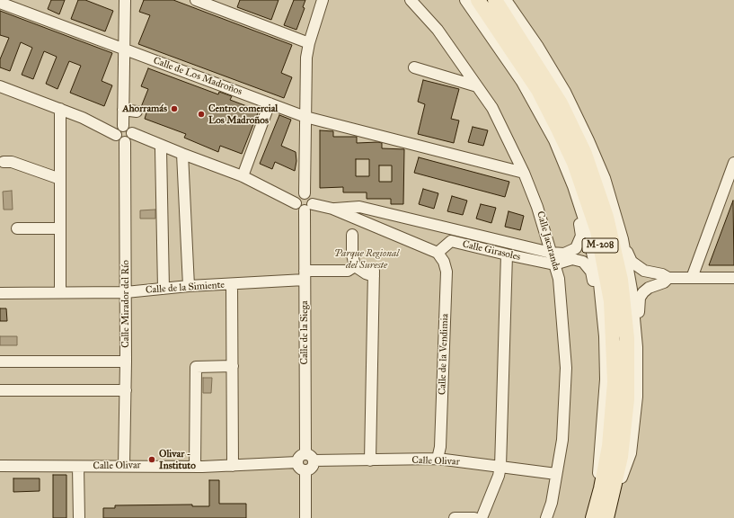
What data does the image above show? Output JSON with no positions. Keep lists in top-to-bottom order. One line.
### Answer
{"streets":{"main road":["M-208"],"street":["Calle de Los Madroños","Calle Jacaranda","Calle Girasoles","Calle de la Simiente","Calle Mirador del Río","Calle de la Siega","Calle de la Vendimia","Calle Olivar"]},"crossings":[["Calle de Los Madroños","Calle Jacaranda"],["Calle de Los Madroños","Calle Mirador del Río"],["Calle Jacaranda","Calle Girasoles"],["Calle Jacaranda","Calle Olivar"],["Calle Girasoles","Calle de la Siega"],["Calle Girasoles","Calle de la Vendimia"],["Calle de la Simiente","Calle Mirador del Río"],["Calle de la Simiente","Calle de la Siega"],["Calle Mirador del Río","Calle Olivar"],["Calle de la Siega","Calle Olivar"],["Calle de la Vendimia","Calle Olivar"]],"parks":["Parque Regional del Sureste"],"places":["Ahorramás","Centro comercial Los Madroños","Olivar - Instituto"]}
